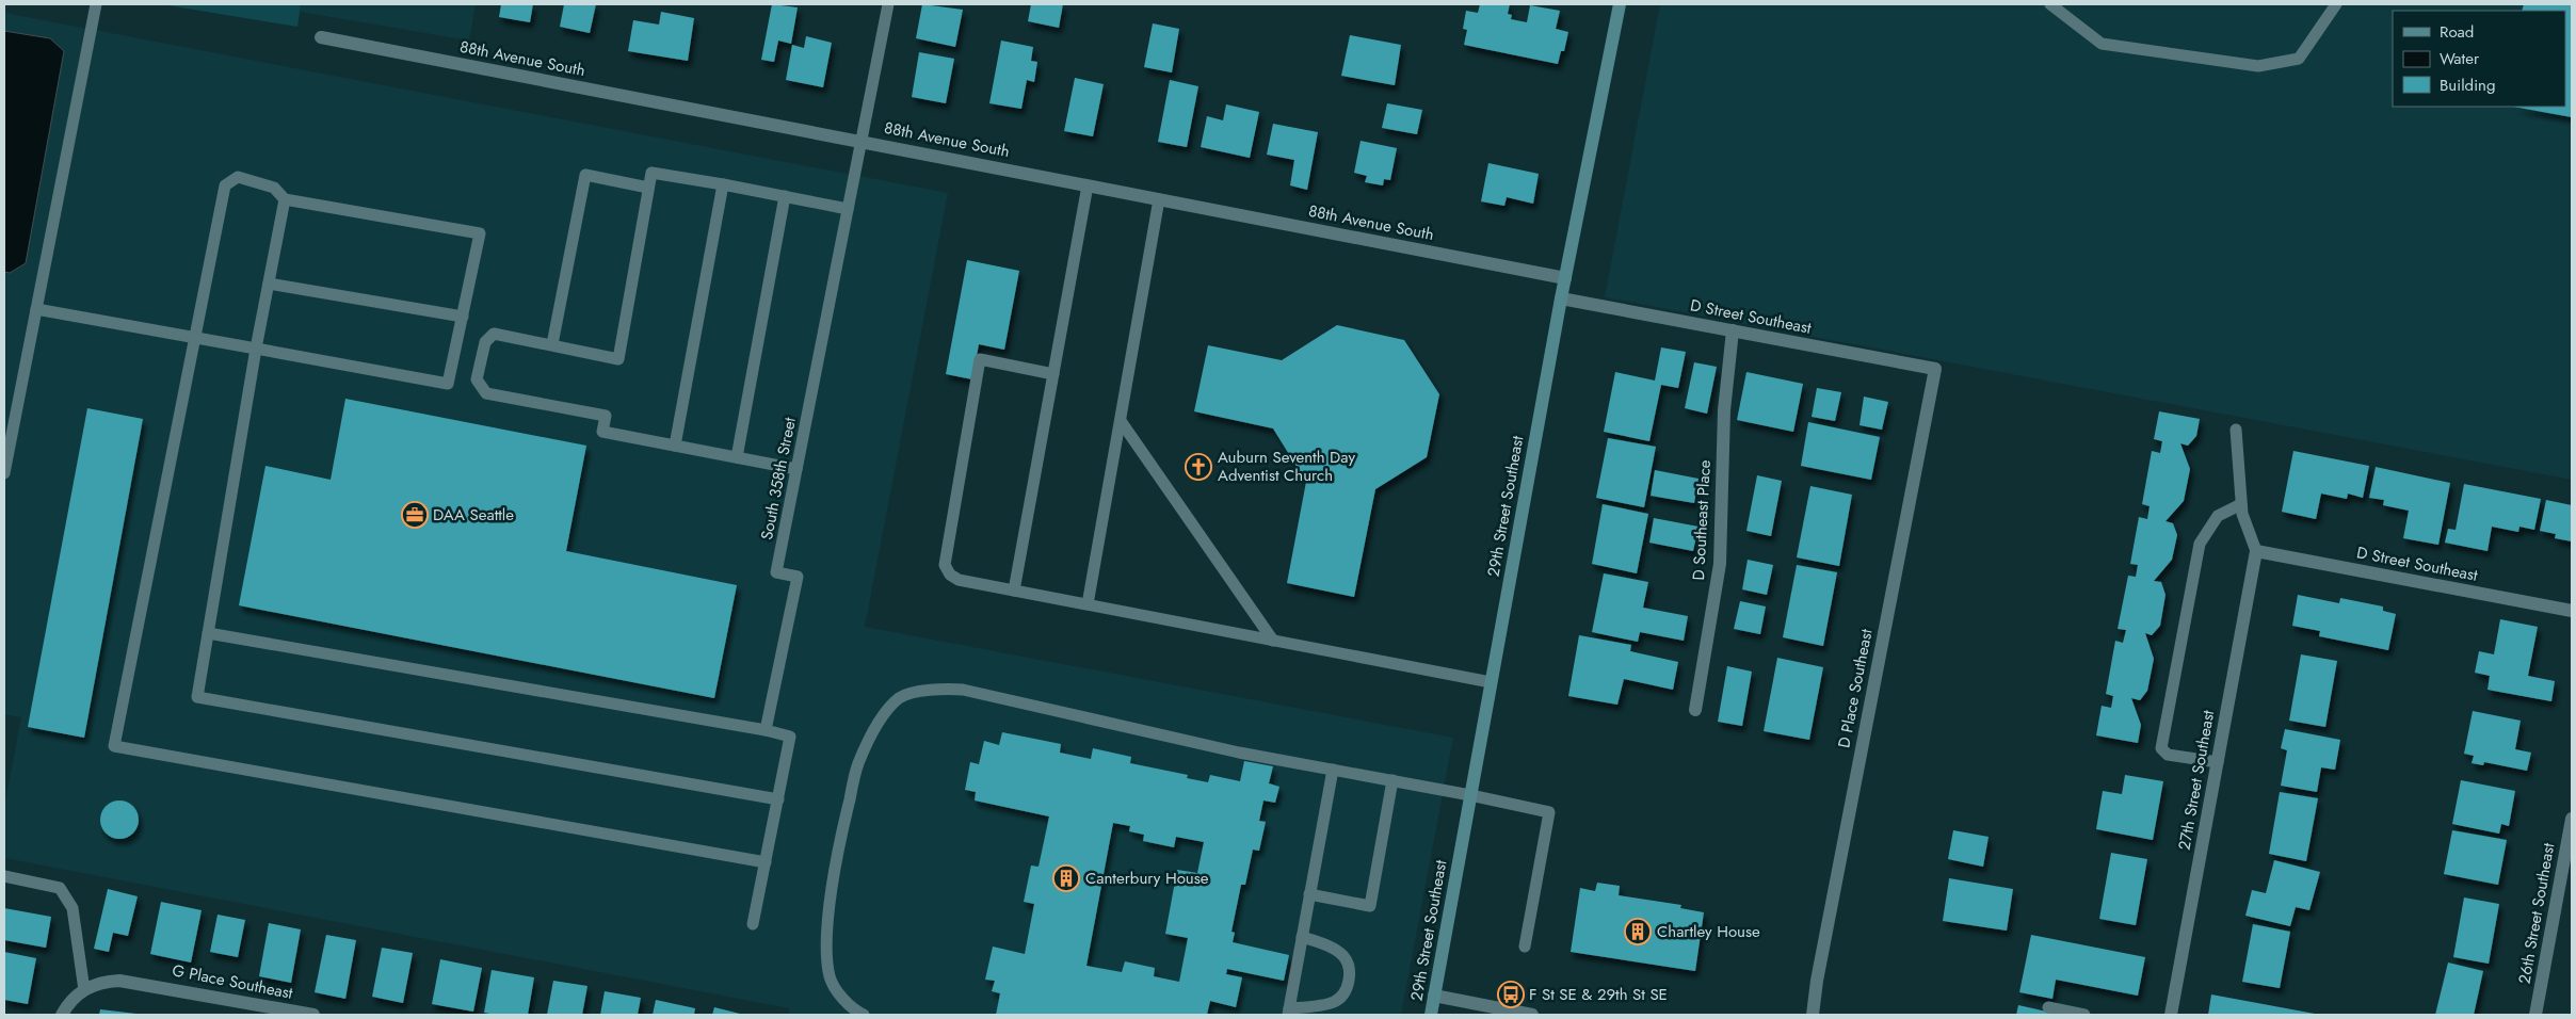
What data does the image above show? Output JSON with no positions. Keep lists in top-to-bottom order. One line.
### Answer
{"streets":{"street":["88th Avenue South","D Street Southeast","29th Street Southeast","D Southeast Place","D Place Southeast","27th Street Southeast","26th Street Southeast","G Place Southeast"],"lane":["South 358th Street"]},"crossings":[["88th Avenue South","South 358th Street"],["88th Avenue South","29th Street Southeast"],["D Street Southeast","29th Street Southeast"],["D Street Southeast","D Southeast Place"],["D Street Southeast","D Place Southeast"],["D Street Southeast","27th Street Southeast"]],"places":{"church":["Auburn Seventh Day Adventist Church"],"office":["DAA Seattle"],"building":["Canterbury House","Chartley House"],"bus stop":["F St SE & 29th St SE"]},"legend":["Road","Water","Building"]}
